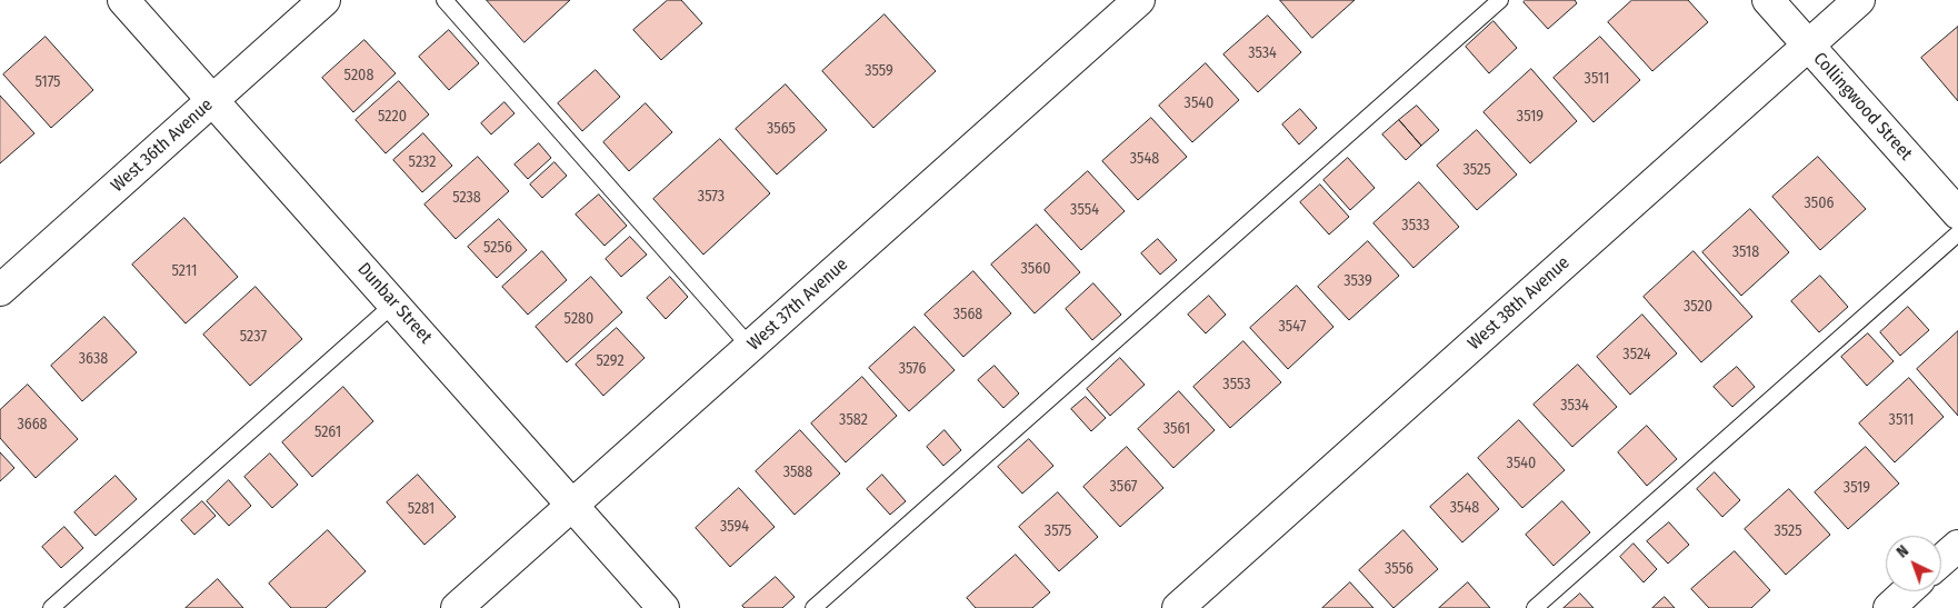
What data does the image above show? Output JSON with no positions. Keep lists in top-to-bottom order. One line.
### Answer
{"streets":{"street":["Collingwood Street","West 36th Avenue","Dunbar Street","West 38th Avenue","West 37th Avenue"]},"crossings":[["Collingwood Street","West 38th Avenue"],["West 36th Avenue","Dunbar Street"],["Dunbar Street","West 37th Avenue"]],"house_numbers":["3534","3559","5208","3511","5175","3540","5220","3519","3565","3548","5232","3525","3573","5238","3506","3554","3533","5256","3518","3560","5211","3539","3520","3568","5280","3547","5237","3524","3638","5292","3576","3553","3534","3582","3511","3668","3561","5261","3540","3588","3567","3519","3548","5281","3594","3575","3525","3556"],"north":"top left"}
